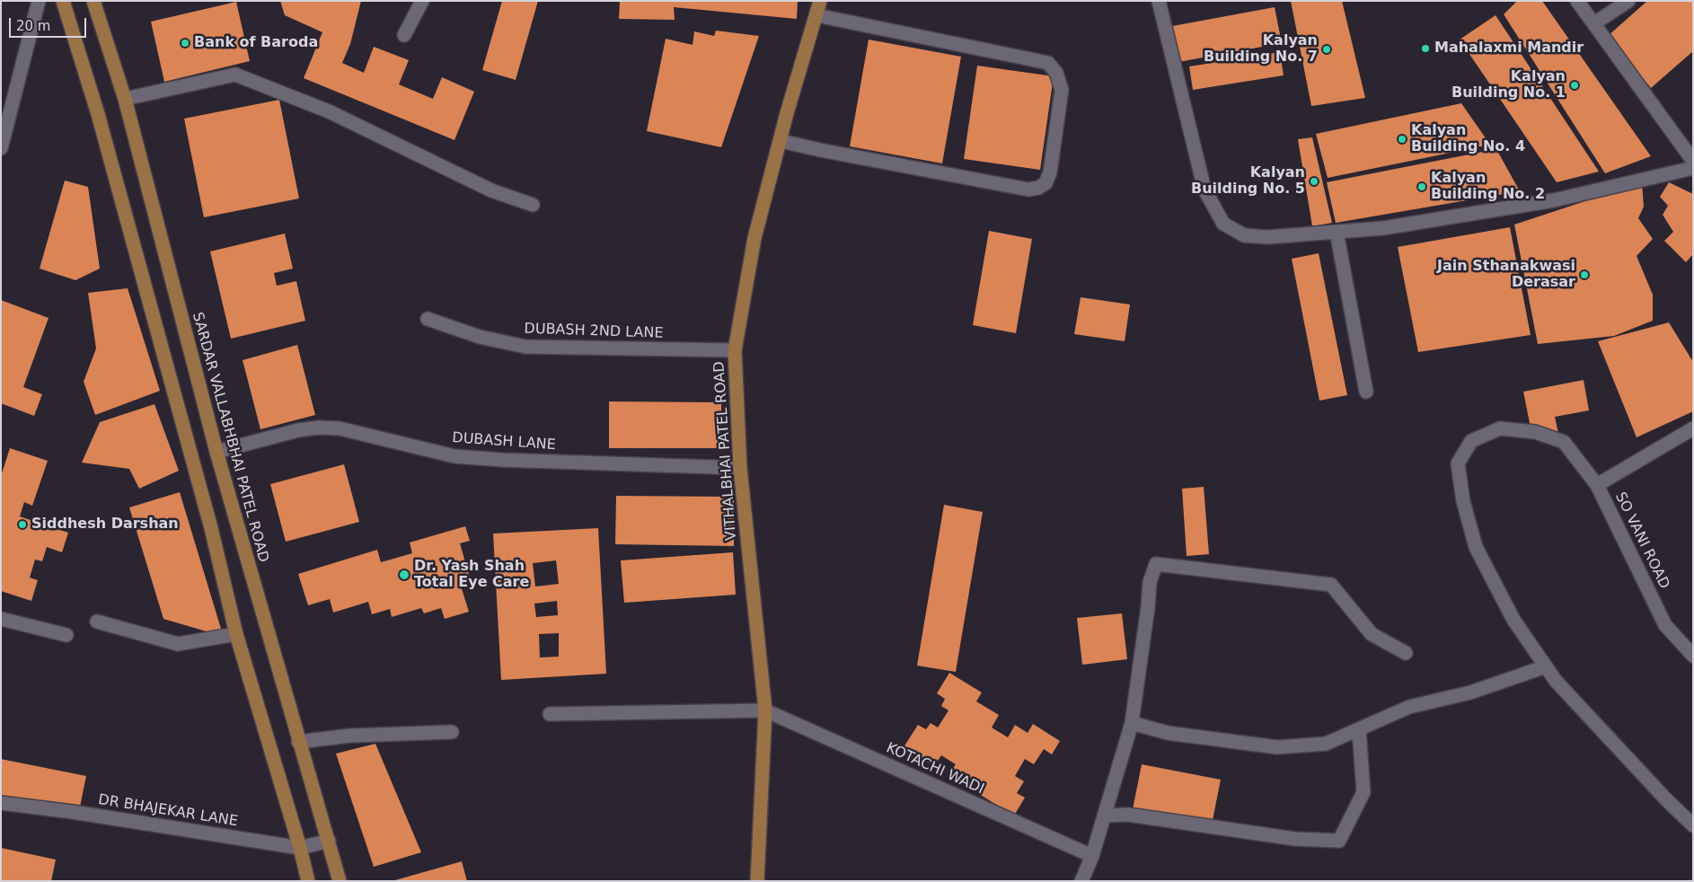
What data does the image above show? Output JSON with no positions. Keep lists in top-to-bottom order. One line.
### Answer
{"streets":{"main road":["SARDAR VALLABHBHAI PATEL ROAD","VITHALBHAI PATEL ROAD"],"street":["DUBASH 2ND LANE","DUBASH LANE","SO VANI ROAD","KOTACHI WADI","DR BHAJEKAR LANE"]},"crossings":[["DUBASH 2ND LANE","VITHALBHAI PATEL ROAD"],["SARDAR VALLABHBHAI PATEL ROAD","DUBASH LANE"],["SARDAR VALLABHBHAI PATEL ROAD","DR BHAJEKAR LANE"],["DUBASH LANE","VITHALBHAI PATEL ROAD"],["VITHALBHAI PATEL ROAD","KOTACHI WADI"]],"places":["Bank of Baroda","Mahalaxmi Mandir","Kalyan Building No. 7","Kalyan Building No. 1","Kalyan Building No. 4","Kalyan Building No. 5","Kalyan Building No. 2","Jain Sthanakwasi Derasar","Siddhesh Darshan","Dr. Yash Shah Total Eye Care"],"scale_bar":"20 m"}
